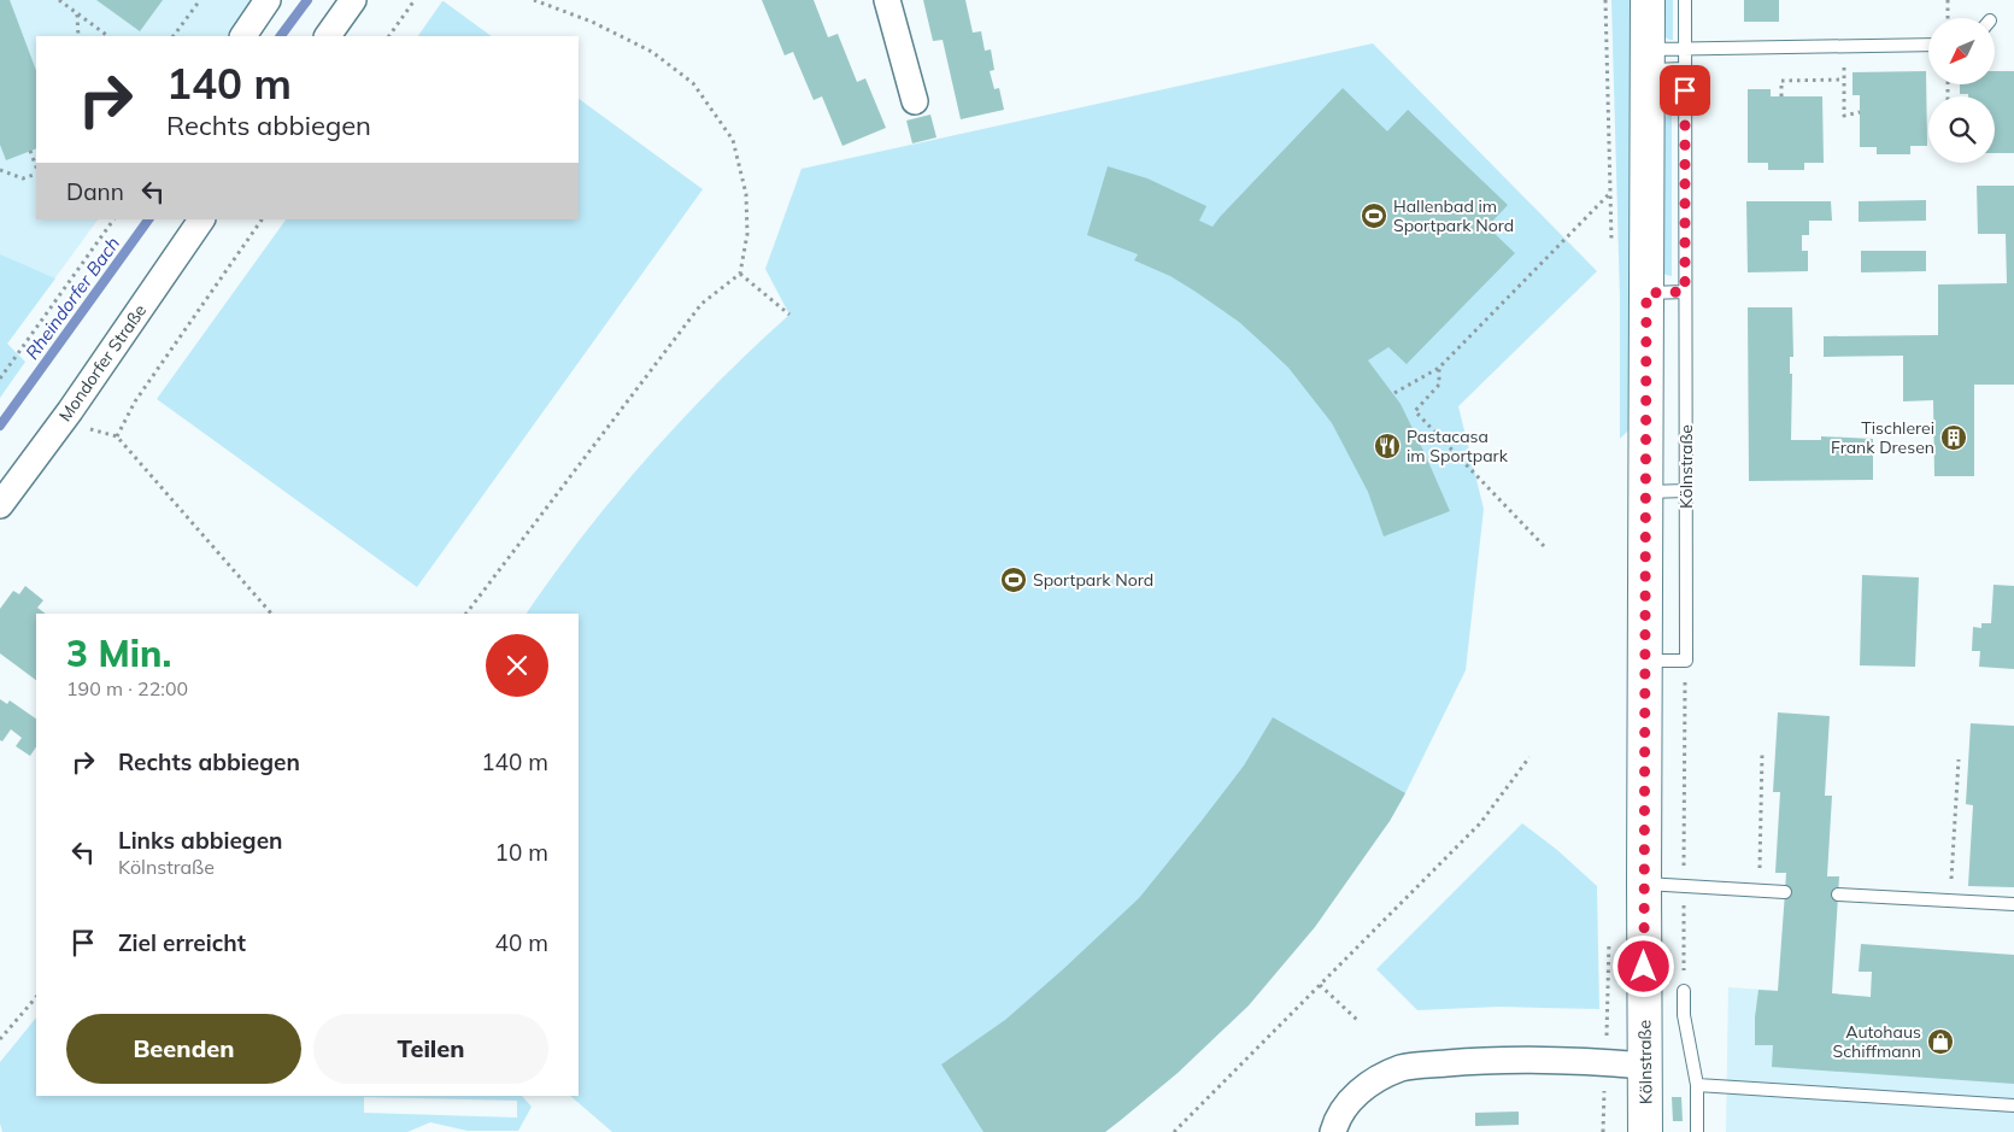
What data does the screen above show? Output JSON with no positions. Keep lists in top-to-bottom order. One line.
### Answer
{"streets":{"main road":["Kölnstraße"],"street":["Mondorfer Straße"]},"water":["Rheindorfer Bach"],"places":{"sports":["Hallenbad im Sportpark Nord","Sportpark Nord"],"building":["Tischlerei Frank Dresen"],"restaurant":["Pastacasa im Sportpark"],"shop":["Autohaus Schiffmann"]},"north":"bottom left","page":{"turn":["140 m","Rechts abbiegen"],"then":"Dann","heading":["3 Min.","190 m · 22:00"],"list":[{"name":"Rechts abbiegen","value":"140 m"},{"name":"Links abbiegen","note":"Kölnstraße","value":"10 m"},{"name":"Ziel erreicht","value":"40 m"}],"buttons":["Beenden","Teilen"]}}
